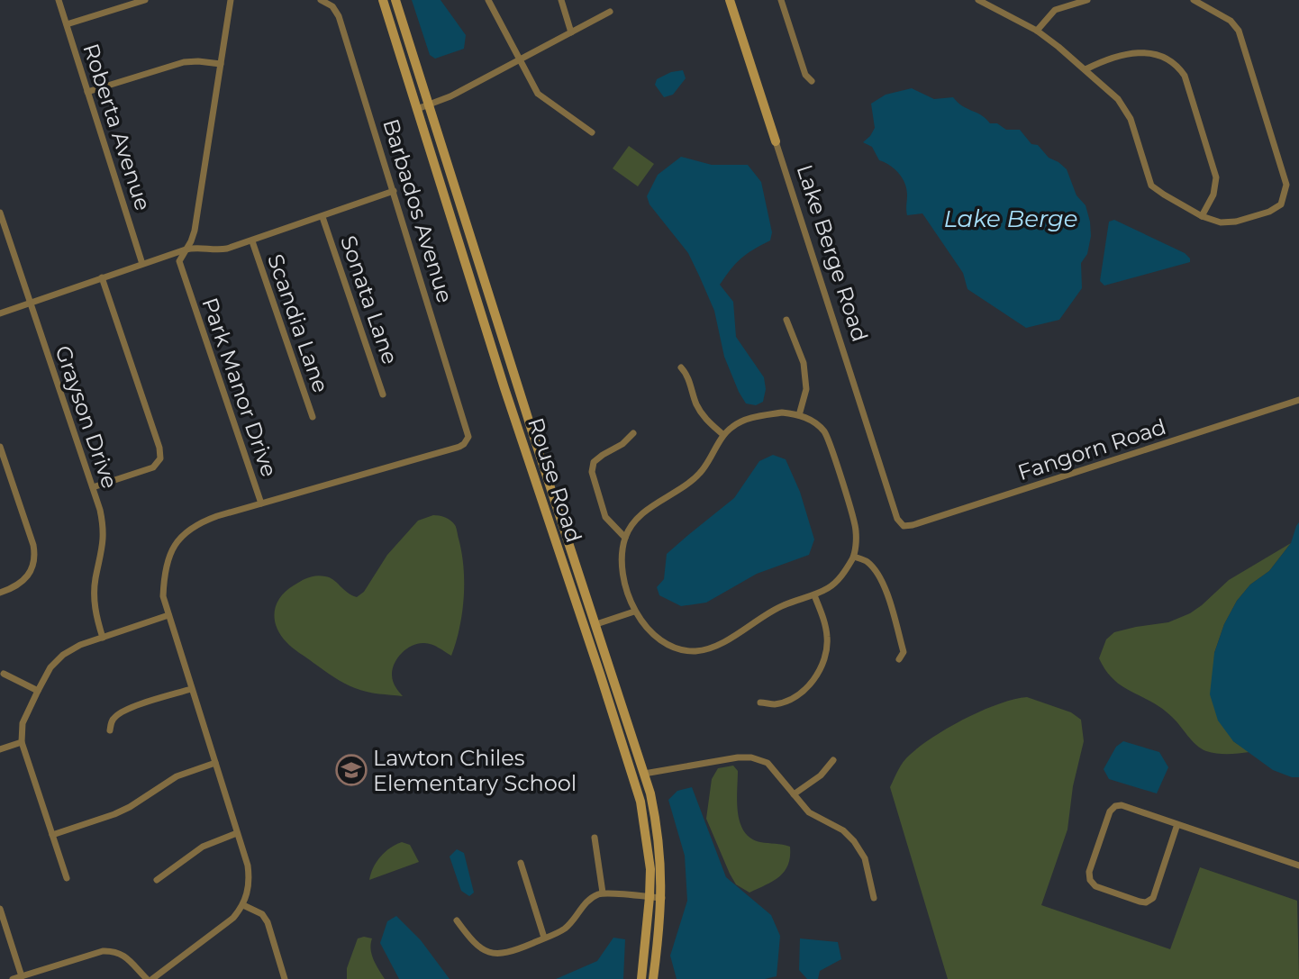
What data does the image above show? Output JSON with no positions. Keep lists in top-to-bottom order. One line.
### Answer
{"streets":{"street":["Roberta Avenue","Barbados Avenue","Lake Berge Road","Sonata Lane","Scandia Lane","Park Manor Drive","Grayson Drive","Fangorn Road","Rouse Road"]},"crossings":[["Barbados Avenue","Park Manor Drive"],["Lake Berge Road","Fangorn Road"]],"water":["Lake Berge"],"places":{"school or university":["Lawton Chiles Elementary School"]}}
